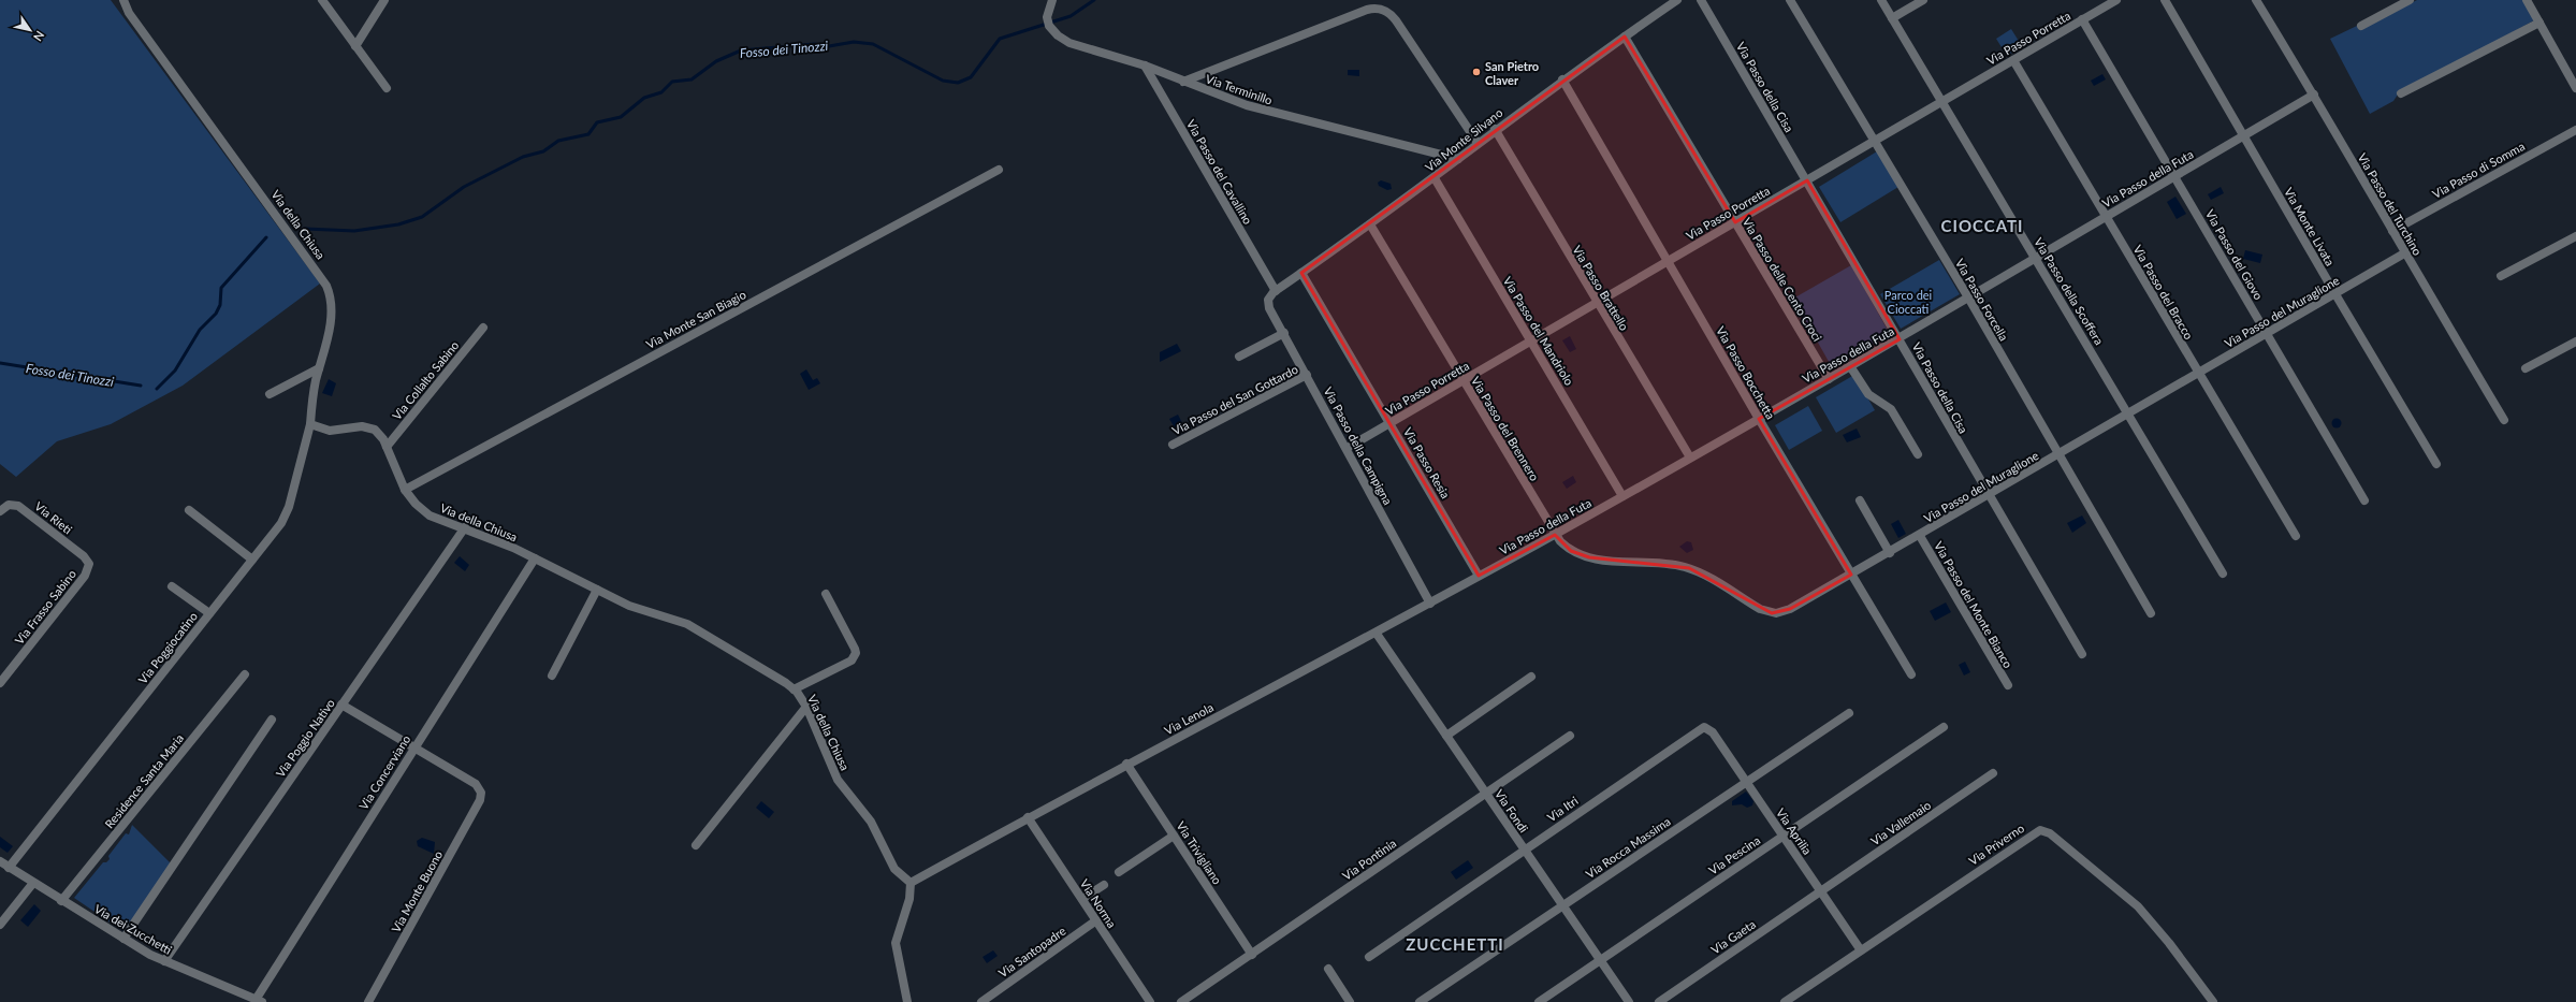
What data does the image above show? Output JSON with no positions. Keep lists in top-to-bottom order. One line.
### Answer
{"streets":{"street":["Via Passo Porretta","Via Passo della Cisa","Via Terminillo","Via Monte Silvano","Via Passo di Somma","Via Passo del Cavallino","Via Passo della Futa","Via Passo del Turchino","Via della Chiusa","Via Monte Livata","Via Passo del Giovo","Via Passo delle Cento Croci","Via Passo Brattello","Via Passo della Scoffera","Via Passo del Bracco","Via Passo Forcella","Via Passo del Muraglione","Via Monte San Biagio","Via Passo del Mandriolo","Via Passo Bocchetta","Via Collalto Sabino","Via Passo del San Gottardo","Via Passo del Brennero","Via Passo della Campigna","Via Passo Resia","Via Rieti","Via Passo del Monte Bianco","Via Frasso Sabino","Via Poggiocatino","Via Lenola","Via Poggio Nativo","Via Concerviano","Residence Santa Maria","Via Itri","Via Fondi","Via Vallemaio","Via Aprilia","Via Priverno","Via Rocca Massima","Via Trivigliano","Via Pescina","Via Pontinia","Via Monte Buono","Via Norma","Via dei Zucchetti","Via Gaeta","Via Santopadre"]},"crossings":[["Via Passo Porretta","Via Passo della Cisa"],["Via Passo Porretta","Via Passo del Giovo"],["Via Passo Porretta","Via Passo delle Cento Croci"],["Via Passo Porretta","Via Passo Brattello"],["Via Passo Porretta","Via Passo della Scoffera"],["Via Passo Porretta","Via Passo del Bracco"],["Via Passo Porretta","Via Passo Forcella"],["Via Passo Porretta","Via Passo del Mandriolo"],["Via Passo Porretta","Via Passo Bocchetta"],["Via Passo Porretta","Via Passo del Brennero"],["Via Passo Porretta","Via Passo Resia"],["Via Passo della Cisa","Via Passo della Futa"],["Via Passo della Cisa","Via Passo del Muraglione"],["Via Terminillo","Via Monte Silvano"],["Via Terminillo","Via Passo del Cavallino"],["Via Monte Silvano","Via Passo del Cavallino"],["Via Monte Silvano","Via Passo delle Cento Croci"],["Via Monte Silvano","Via Passo Brattello"],["Via Monte Silvano","Via Passo del Mandriolo"],["Via Monte Silvano","Via Passo Bocchetta"],["Via Monte Silvano","Via Passo del Brennero"],["Via Monte Silvano","Via Passo della Campigna"],["Via Monte Silvano","Via Passo Resia"],["Via Passo di Somma","Via Passo del Turchino"],["Via Passo della Futa","Via Passo del Turchino"],["Via Passo della Futa","Via Monte Livata"],["Via Passo della Futa","Via Passo del Giovo"],["Via Passo della Futa","Via Passo delle Cento Croci"],["Via Passo della Futa","Via Passo Brattello"],["Via Passo della Futa","Via Passo della Scoffera"],["Via Passo della Futa","Via Passo del Bracco"],["Via Passo della Futa","Via Passo Forcella"],["Via Passo della Futa","Via Passo del Muraglione"],["Via Passo della Futa","Via Passo del Mandriolo"],["Via Passo della Futa","Via Passo Bocchetta"],["Via Passo della Futa","Via Passo del Brennero"],["Via Passo della Futa","Via Passo Resia"],["Via Passo della Futa","Via Lenola"],["Via Passo del Turchino","Via Passo del Muraglione"],["Via della Chiusa","Via Monte San Biagio"],["Via della Chiusa","Via Collalto Sabino"],["Via della Chiusa","Via Poggiocatino"],["Via della Chiusa","Via Lenola"],["Via della Chiusa","Via Poggio Nativo"],["Via della Chiusa","Via Concerviano"],["Via Monte Livata","Via Passo del Muraglione"],["Via Passo del Giovo","Via Passo del Muraglione"],["Via Passo della Scoffera","Via Passo del Muraglione"],["Via Passo del Bracco","Via Passo del Muraglione"],["Via Passo Forcella","Via Passo del Muraglione"],["Via Passo del Muraglione","Via Passo Bocchetta"],["Via Passo del Muraglione","Via Passo del Brennero"],["Via Passo del Muraglione","Via Passo del Monte Bianco"],["Via Passo del San Gottardo","Via Passo della Campigna"],["Via Passo della Campigna","Via Lenola"],["Via Passo Resia","Via Lenola"],["Via Rieti","Via Frasso Sabino"],["Via Poggiocatino","Via dei Zucchetti"],["Via Lenola","Via Fondi"],["Via Lenola","Via Trivigliano"],["Via Lenola","Via Norma"],["Via Poggio Nativo","Via dei Zucchetti"],["Via Concerviano","Via Monte Buono"],["Via Concerviano","Via dei Zucchetti"],["Residence Santa Maria","Via dei Zucchetti"],["Via Itri","Via Fondi"],["Via Itri","Via Aprilia"],["Via Fondi","Via Rocca Massima"],["Via Fondi","Via Pescina"],["Via Fondi","Via Pontinia"],["Via Vallemaio","Via Aprilia"],["Via Vallemaio","Via Gaeta"],["Via Aprilia","Via Priverno"],["Via Aprilia","Via Rocca Massima"],["Via Aprilia","Via Pescina"],["Via Aprilia","Via Gaeta"],["Via Trivigliano","Via Pontinia"],["Via Norma","Via Santopadre"]],"districts":["CIOCCATI","ZUCCHETTI"],"water":["Fosso dei Tinozzi"],"parks":["Parco dei Cioccati"],"places":["San Pietro Claver"],"north":"bottom right"}
